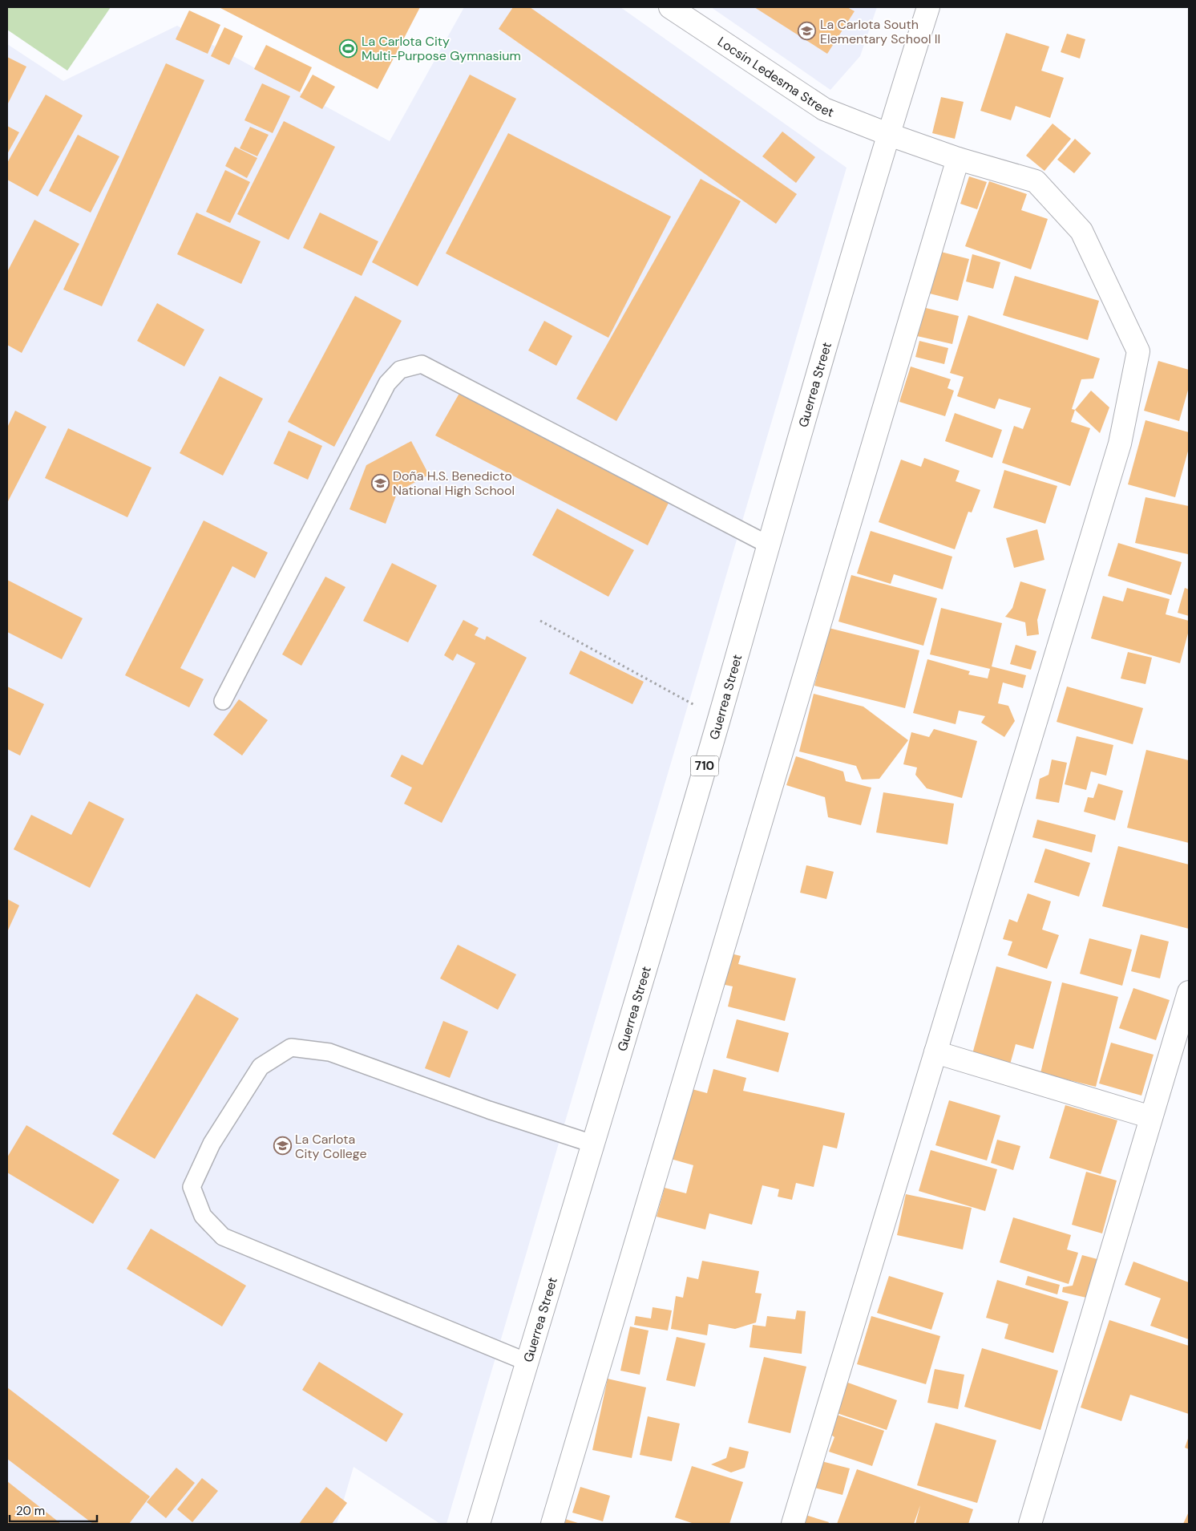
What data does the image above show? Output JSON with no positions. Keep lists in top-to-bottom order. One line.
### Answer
{"streets":{"street":["Locsin Ledesma Street","Guerrea Street","710"]},"crossings":[["Locsin Ledesma Street","Guerrea Street"]],"places":{"school or university":["La Carlota South Elementary School II","Doña H.S. Benedicto National High School","La Carlota City College"],"sports":["La Carlota City Multi-Purpose Gymnasium"]},"scale_bar":"20 m"}
